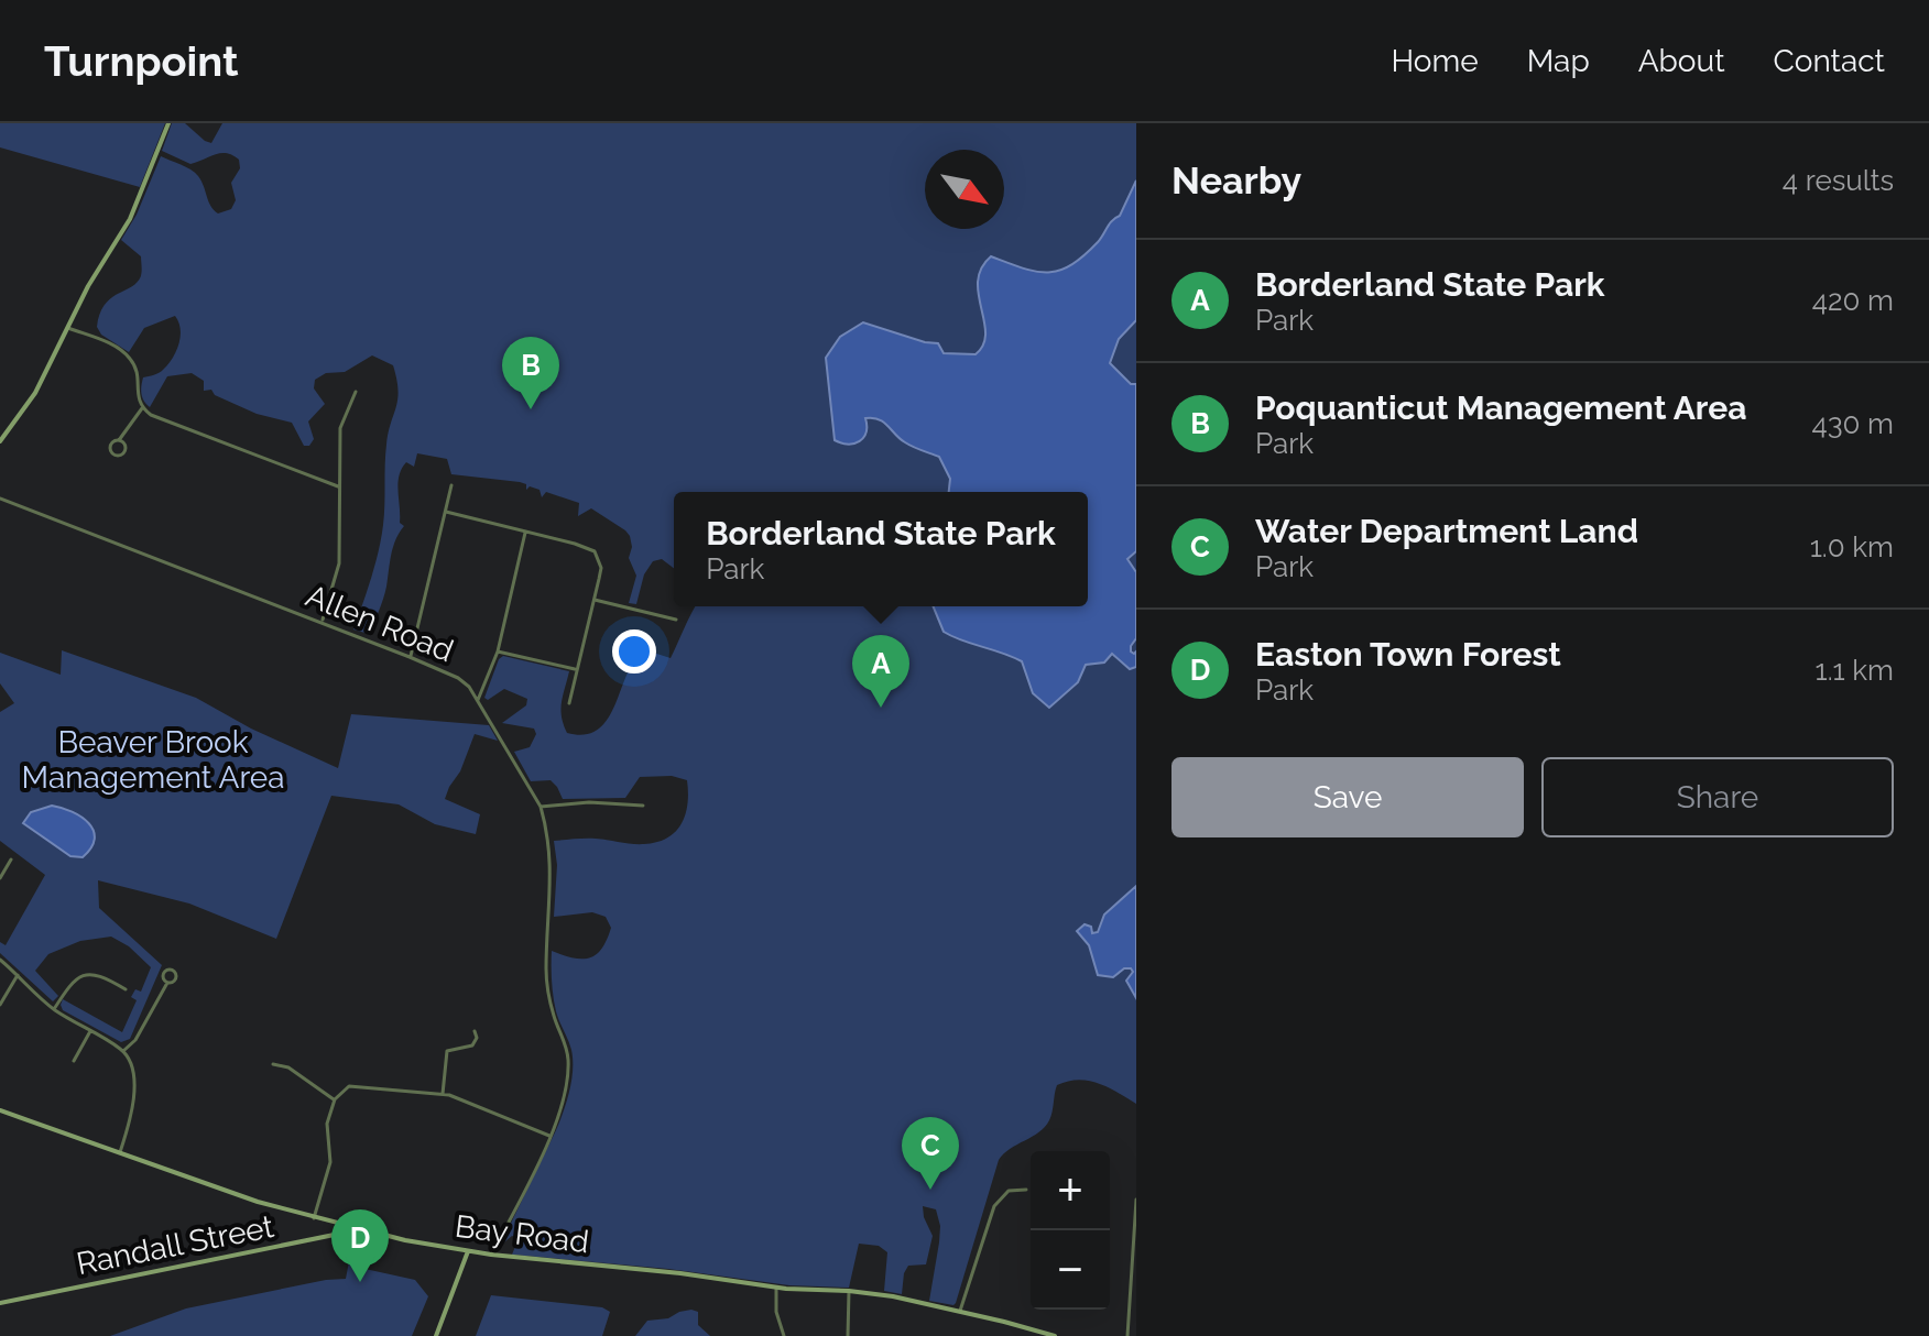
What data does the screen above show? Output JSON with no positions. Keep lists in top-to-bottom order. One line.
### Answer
{"streets":{"main road":["Bay Road","Randall Street"],"street":["Allen Road"]},"crossings":[["Allen Road","Bay Road"],["Bay Road","Randall Street"]],"parks":["Beaver Brook Management Area"],"north":"bottom right","page":{"header":"Turnpoint","nav":["Home","Map","About","Contact"],"heading":["Nearby","4 results"],"list":[{"mark":"A","name":"Borderland State Park","note":"Park","value":"420 m"},{"mark":"B","name":"Poquanticut Management Area","note":"Park","value":"430 m"},{"mark":"C","name":"Water Department Land","note":"Park","value":"1.0 km"},{"mark":"D","name":"Easton Town Forest","note":"Park","value":"1.1 km"}],"pins":["B","A","C","D"],"popup":["Borderland State Park","Park"],"buttons":["Save","Share"],"map_buttons":["+","−"]}}
